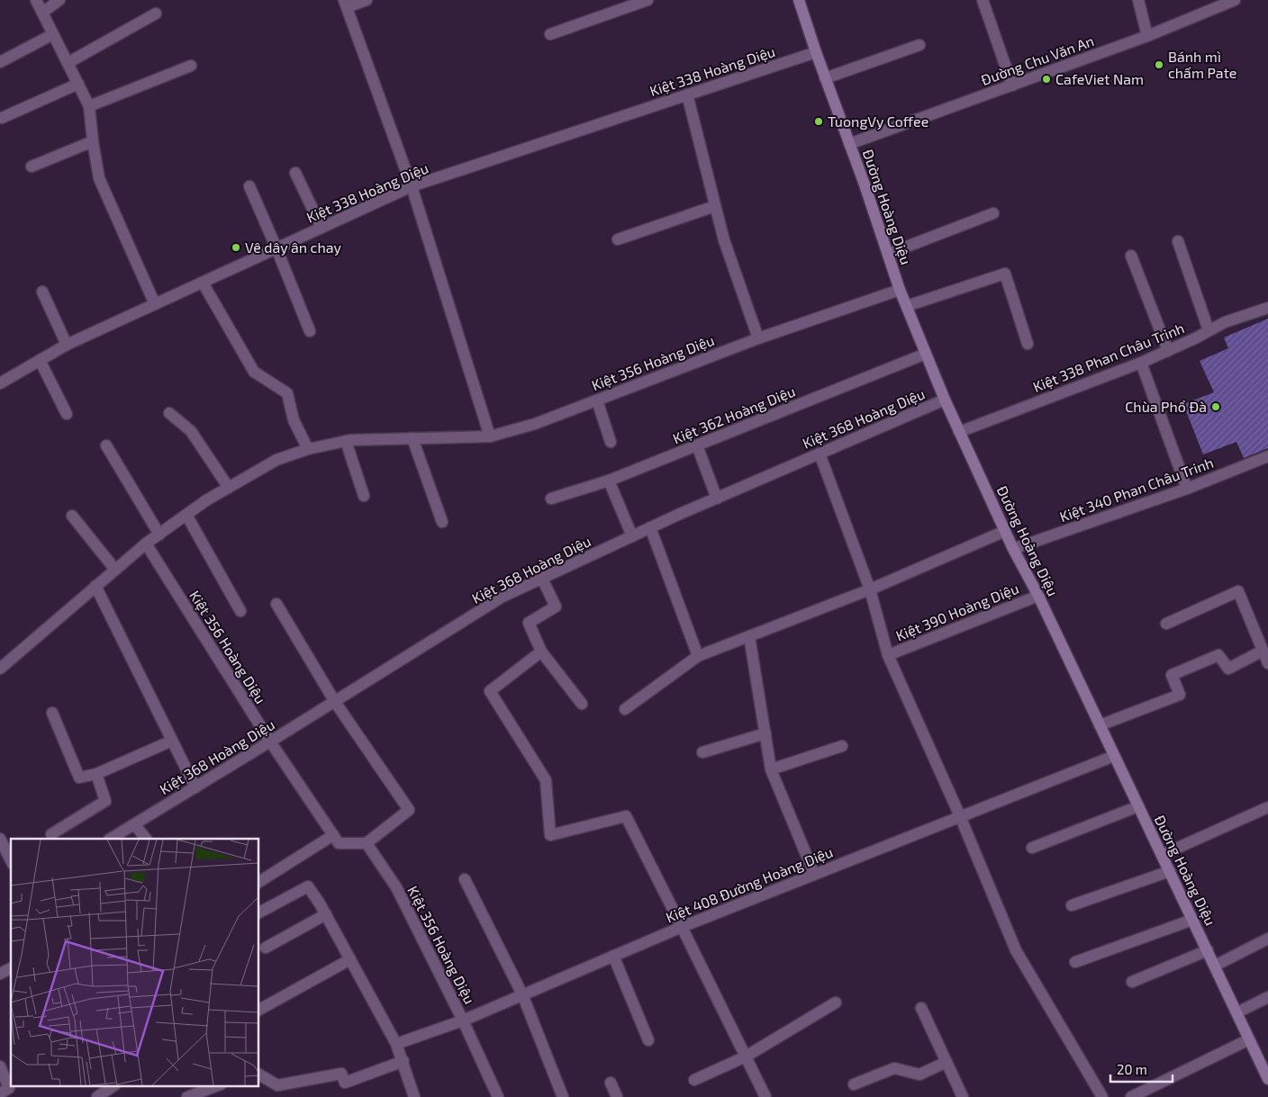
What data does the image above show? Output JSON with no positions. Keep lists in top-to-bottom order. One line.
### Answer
{"streets":{"main road":["Đường Hoàng Diệu"],"street":["Đường Chu Văn An","Kiệt 338 Hoàng Diệu","Kiệt 338 Phan Châu Trinh","Kiệt 356 Hoàng Diệu","Kiệt 362 Hoàng Diệu","Kiệt 368 Hoàng Diệu","Kiệt 340 Phan Châu Trinh","Kiệt 390 Hoàng Diệu","Kiệt 408 Đường Hoàng Diệu"]},"crossings":[["Đường Chu Văn An","Đường Hoàng Diệu"],["Kiệt 338 Hoàng Diệu","Đường Hoàng Diệu"],["Đường Hoàng Diệu","Kiệt 338 Phan Châu Trinh"],["Đường Hoàng Diệu","Kiệt 356 Hoàng Diệu"],["Đường Hoàng Diệu","Kiệt 362 Hoàng Diệu"],["Đường Hoàng Diệu","Kiệt 368 Hoàng Diệu"],["Đường Hoàng Diệu","Kiệt 340 Phan Châu Trinh"],["Đường Hoàng Diệu","Kiệt 390 Hoàng Diệu"],["Đường Hoàng Diệu","Kiệt 408 Đường Hoàng Diệu"],["Kiệt 356 Hoàng Diệu","Kiệt 368 Hoàng Diệu"],["Kiệt 356 Hoàng Diệu","Kiệt 408 Đường Hoàng Diệu"]],"places":["Bánh mì chấm Pate","CafeViet Nam","TuongVy Coffee","Vê dây ân chay","Chùa Phổ Đà"],"scale_bar":"20 m"}
